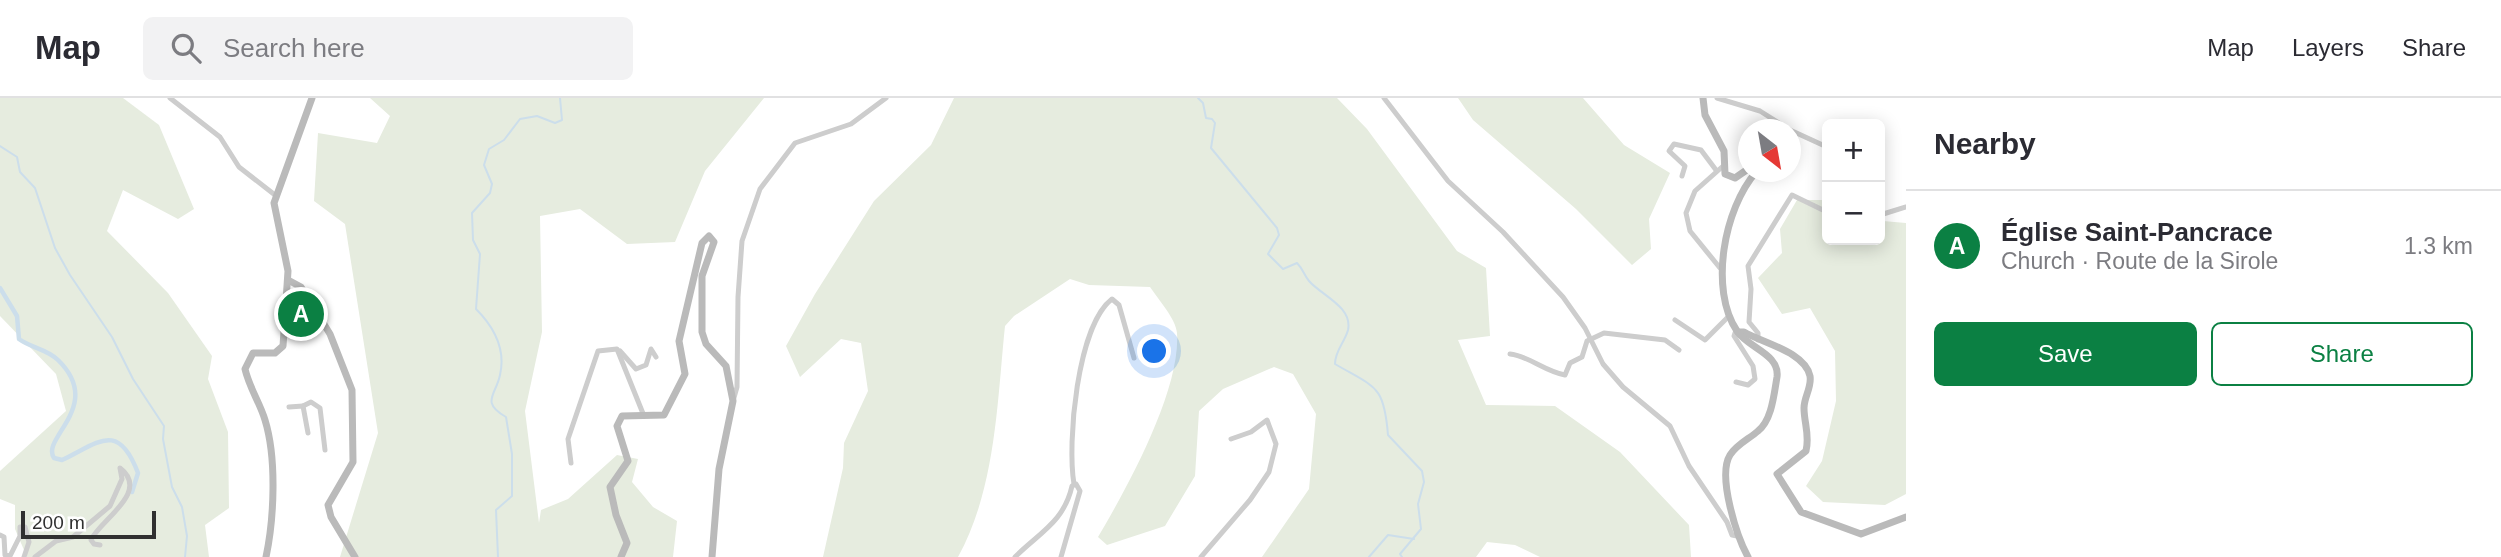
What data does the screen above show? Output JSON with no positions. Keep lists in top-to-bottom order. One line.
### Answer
{"scale_bar":"200 m","north":"bottom right","page":{"header":"Map","search":"Search here","nav":["Map","Layers","Share"],"heading":"Nearby","map_buttons":["+","−"],"list":[{"mark":"A","name":"Église Saint-Pancrace","note":"Church · Route de la Sirole","value":"1.3 km"}],"pins":"A","buttons":["Save","Share"],"scale":"200 m"}}
